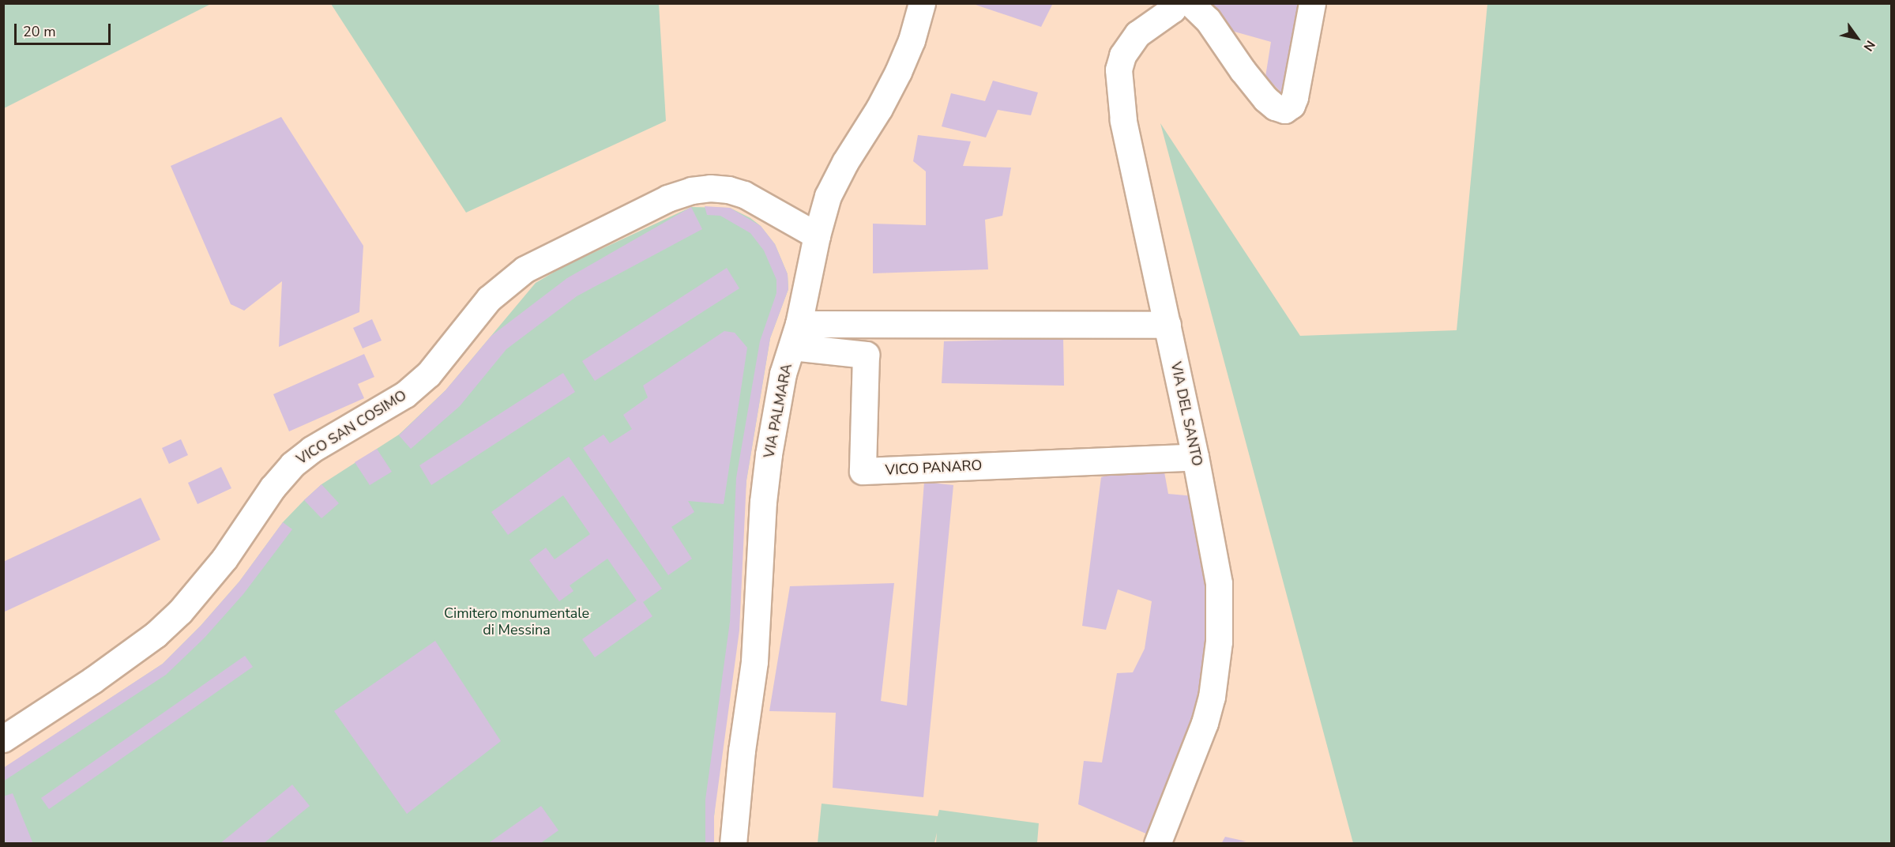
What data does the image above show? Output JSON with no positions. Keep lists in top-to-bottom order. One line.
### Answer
{"streets":{"street":["VIA PALMARA","VIA DEL SANTO","VICO SAN COSIMO","VICO PANARO"]},"crossings":[["VIA PALMARA","VICO SAN COSIMO"],["VIA PALMARA","VICO PANARO"],["VIA DEL SANTO","VICO PANARO"]],"parks":["Cimitero monumentale di Messina"],"scale_bar":"20 m","north":"bottom right"}
